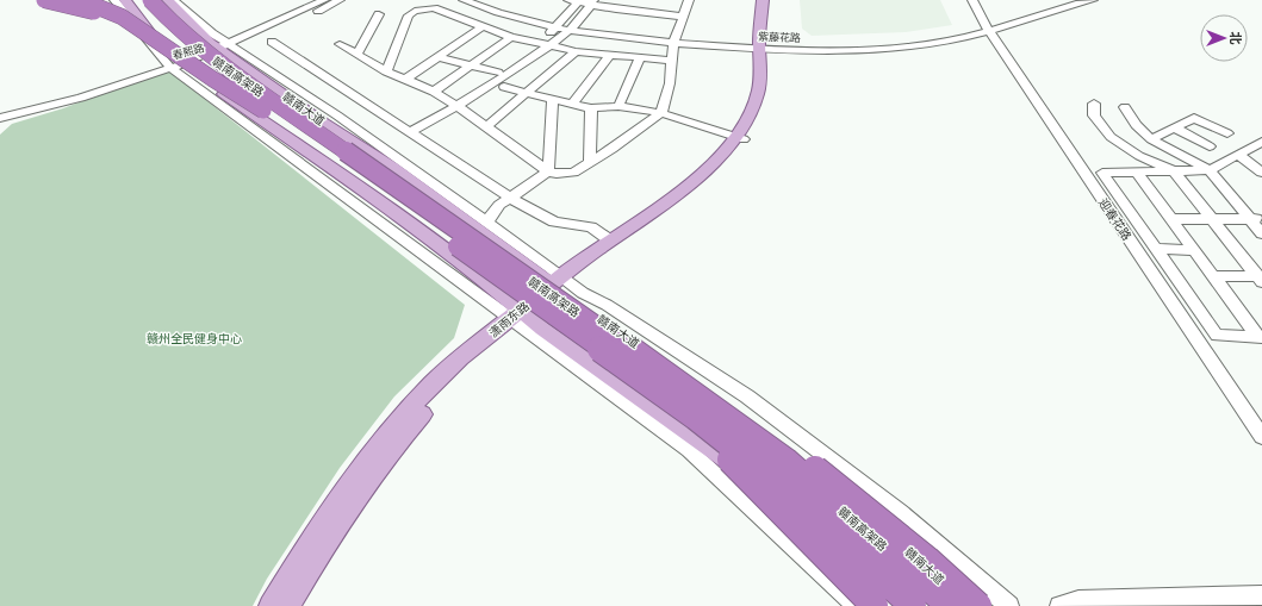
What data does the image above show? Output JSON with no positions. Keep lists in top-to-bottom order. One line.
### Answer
{"streets":{"highway":["赣南高架路"],"main road":["赣南大道","潇雨东路"],"street":["紫藤花路","春熙路","迎春花路"]},"crossings":[["紫藤花路","迎春花路"],["紫藤花路","潇雨东路"],["春熙路","赣南大道"],["赣南大道","潇雨东路"]],"parks":["赣州全民健身中心"],"north":"right"}
